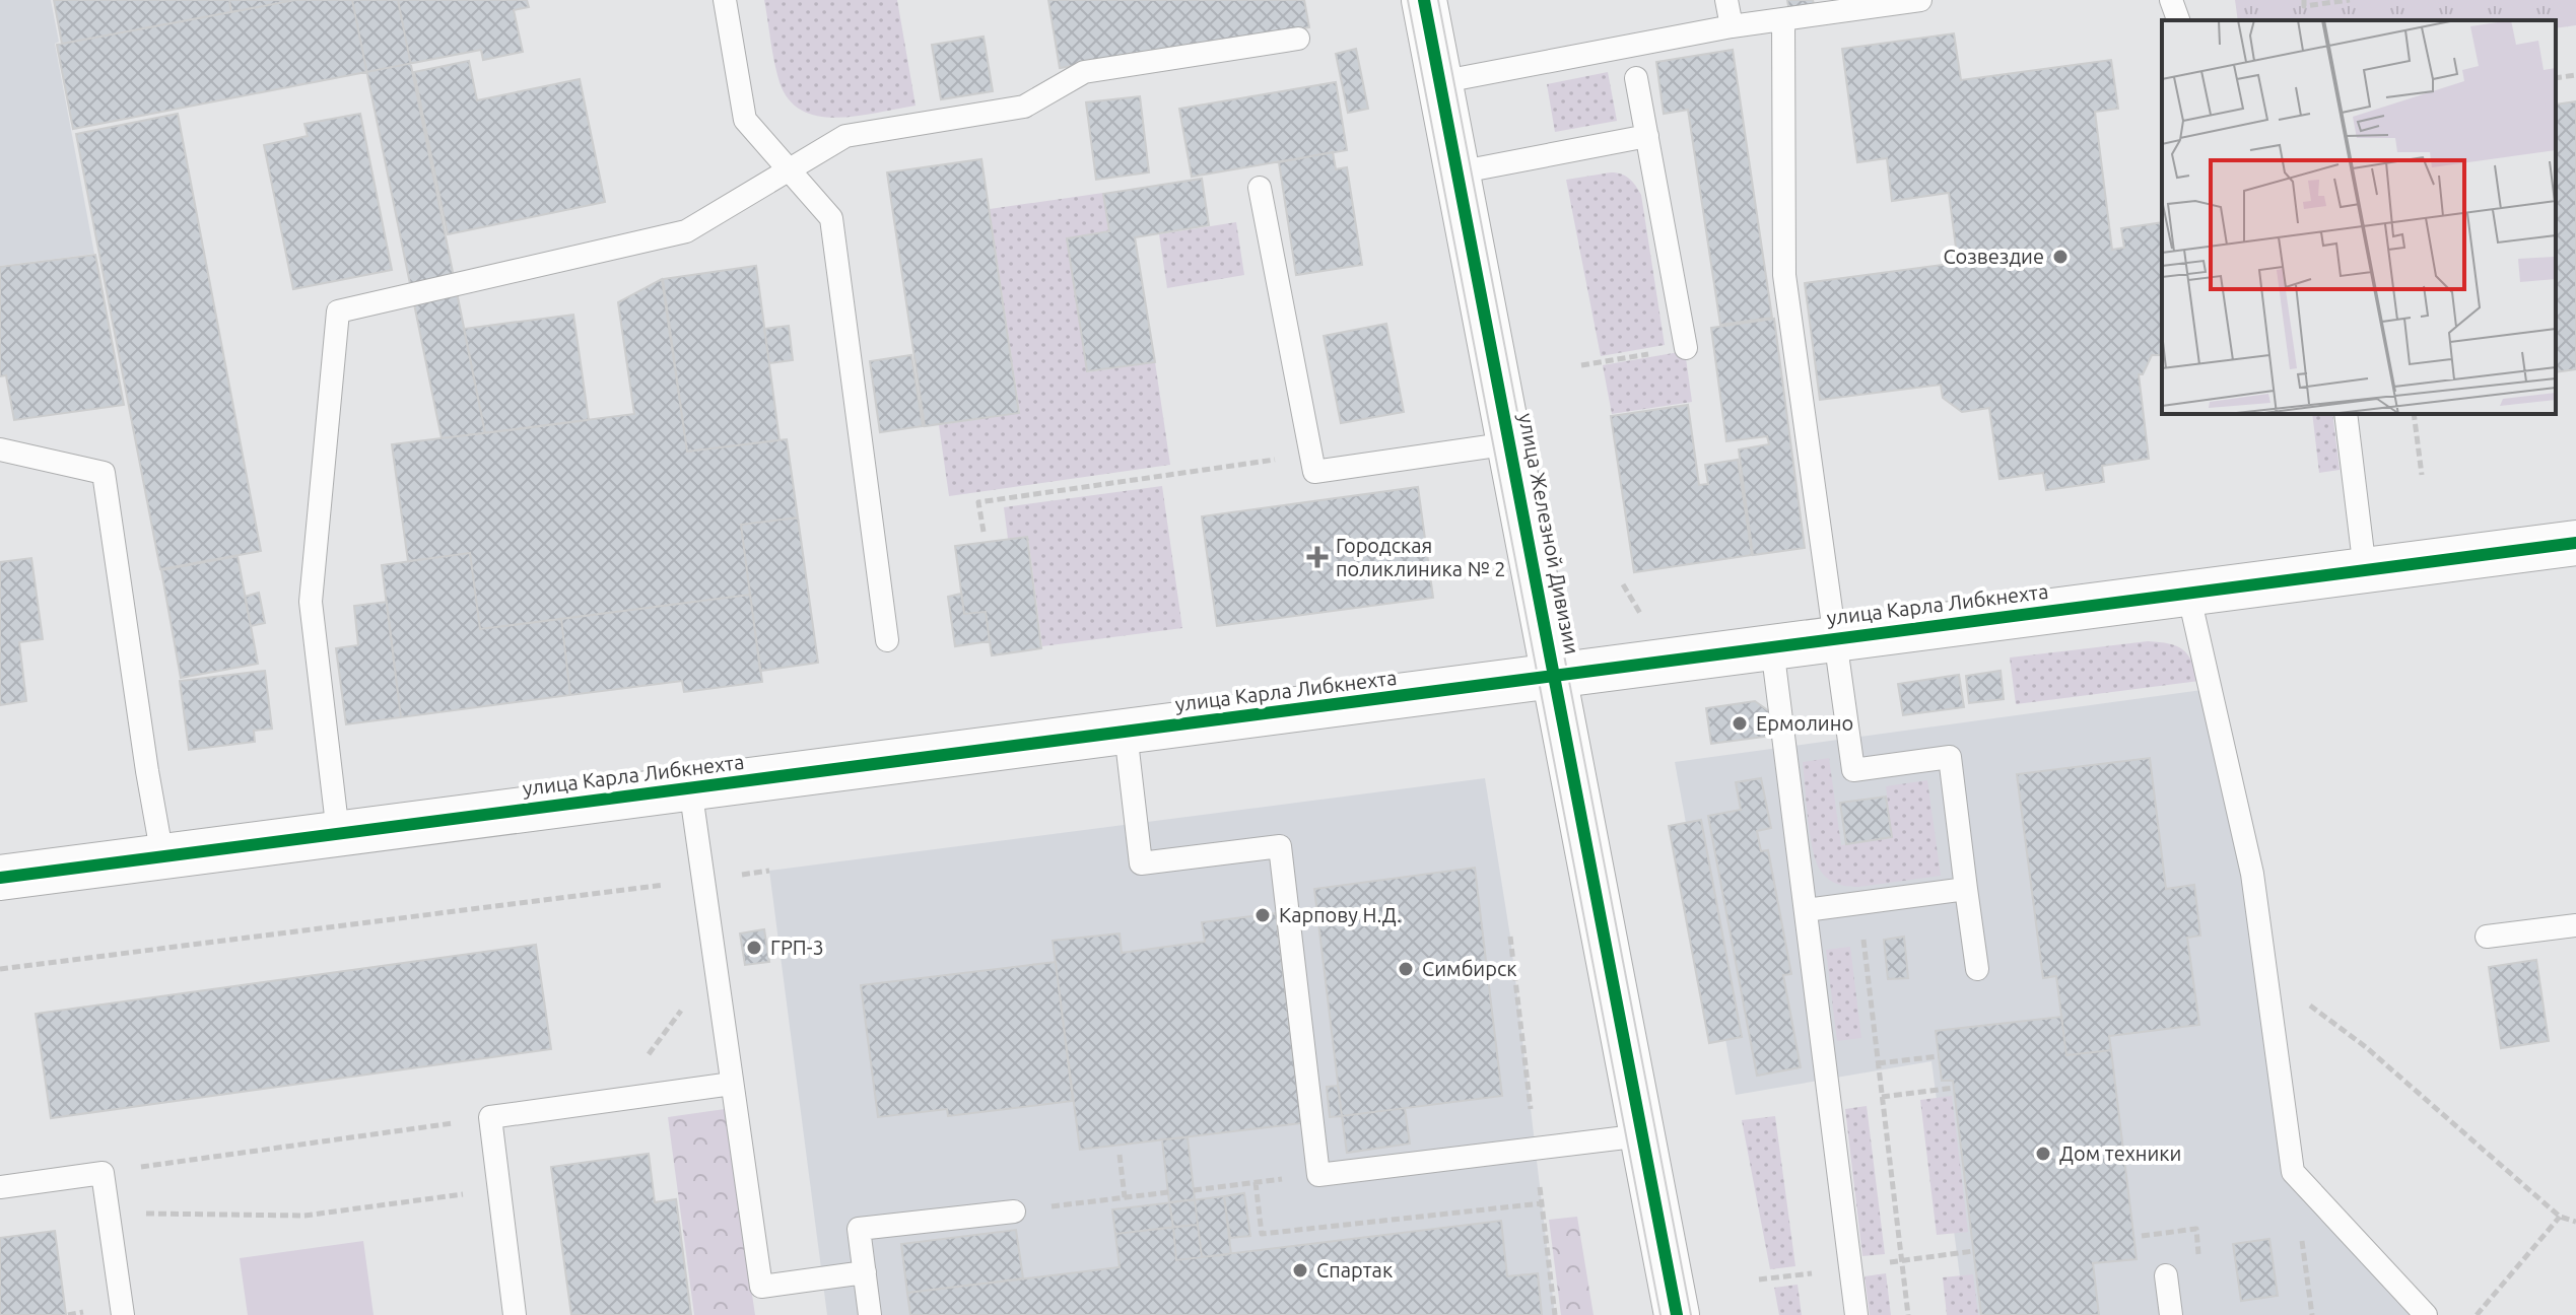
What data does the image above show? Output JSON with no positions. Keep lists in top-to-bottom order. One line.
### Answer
{"streets":{"street":["улица Железной Дивизии","улица Карла Либкнехта"]},"crossings":[["улица Железной Дивизии","улица Карла Либкнехта"]],"places":{"other":["Созвездие","Ермолино","Карпову Н.Д.","ГРП-3","Симбирск","Дом техники","Спартак"],"health":["Городская поликлиника № 2"]}}
